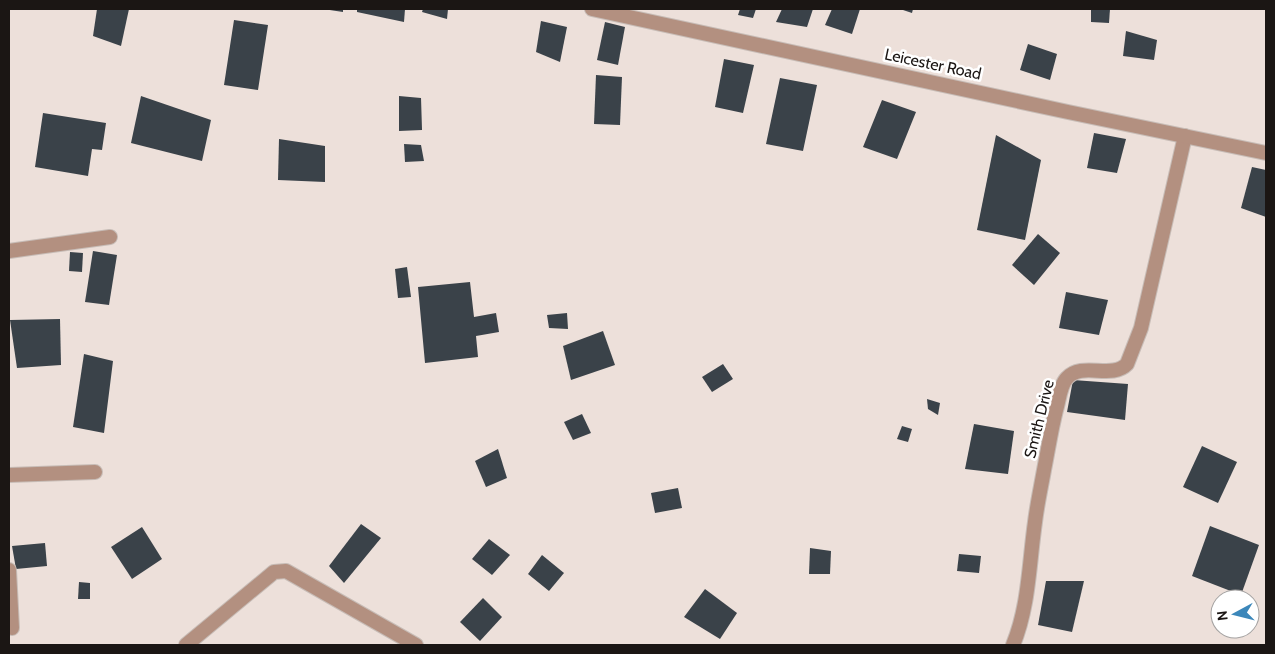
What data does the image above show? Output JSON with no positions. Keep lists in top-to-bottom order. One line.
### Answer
{"streets":{"street":["Leicester Road","Smith Drive"]},"crossings":[["Leicester Road","Smith Drive"]],"north":"left"}
